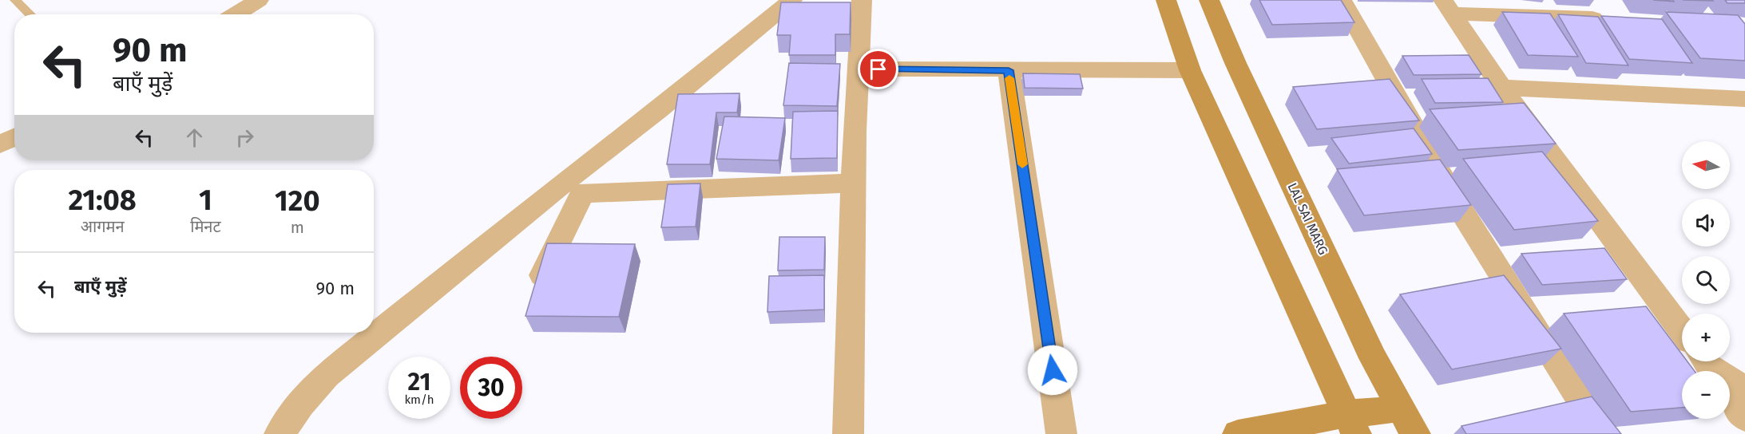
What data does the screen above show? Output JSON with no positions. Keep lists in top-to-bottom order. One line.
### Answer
{"streets":{"street":["LAL SAI MARG"]},"north":"left","page":{"turn":["90 m","बाएँ मुड़ें"],"map_buttons":["+","−"],"eta":["21:08","आगमन","1","मिनट","120","m"],"list":[{"name":"बाएँ मुड़ें","value":"90 m"}],"speed":"21 km/h","limit":"30"}}
